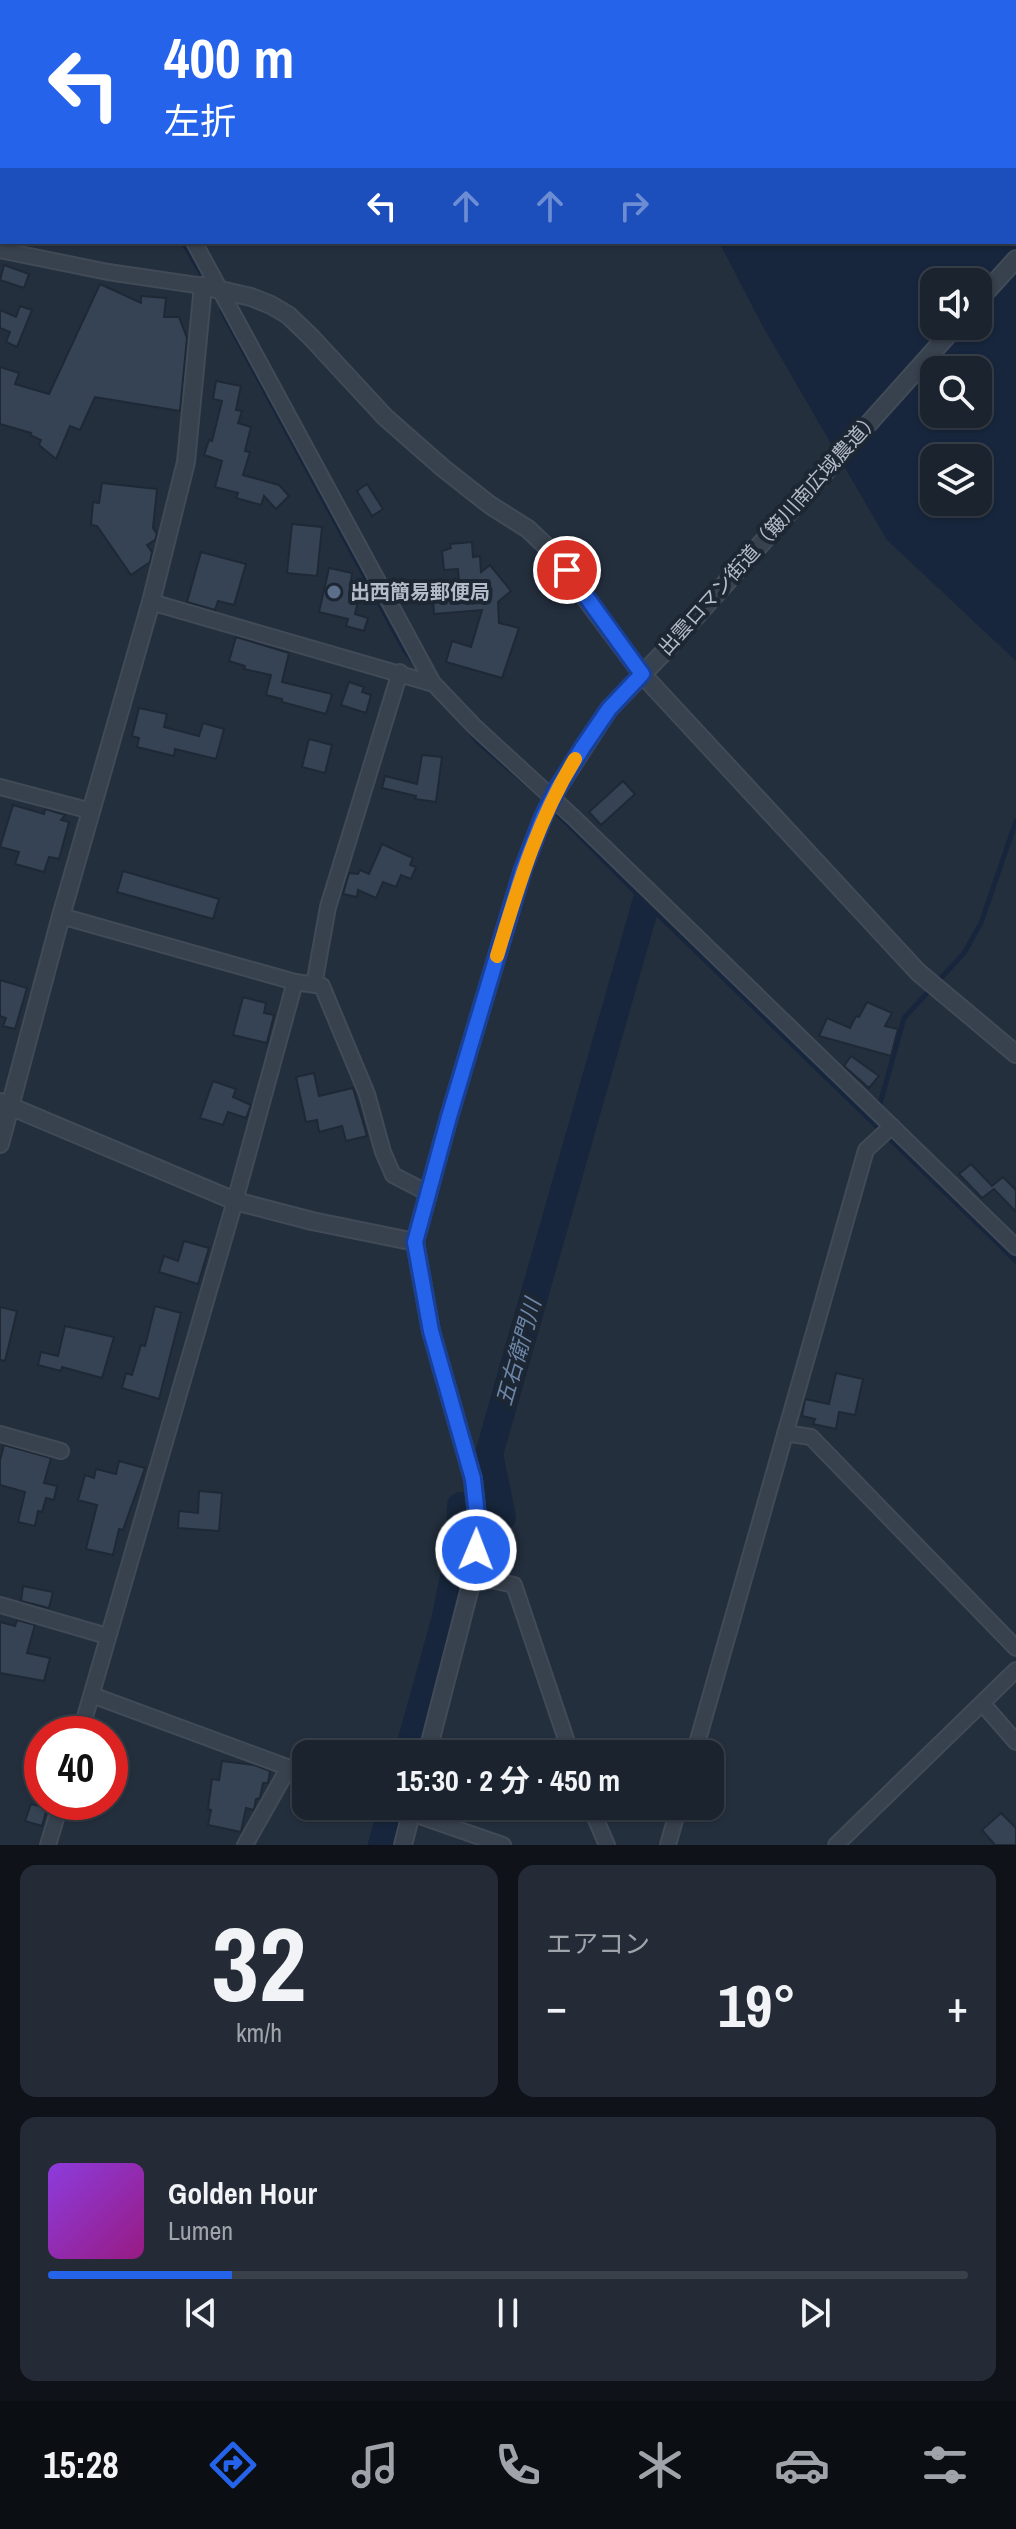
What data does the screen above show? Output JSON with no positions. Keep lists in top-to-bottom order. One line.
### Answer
{"streets":{"street":["出雲ロマン街道（簸川南広域農道）"]},"water":["五右衛門川"],"places":["出西簡易郵便局"],"page":{"turn":["400 m","左折"],"limit":"40","trip":"15:30 · 2 分 · 450 m","tile":[["32","km/h"],"エアコン"],"heat":["−","19°","+"],"song":["Golden Hour","Lumen"],"tabs":"15:28"}}
